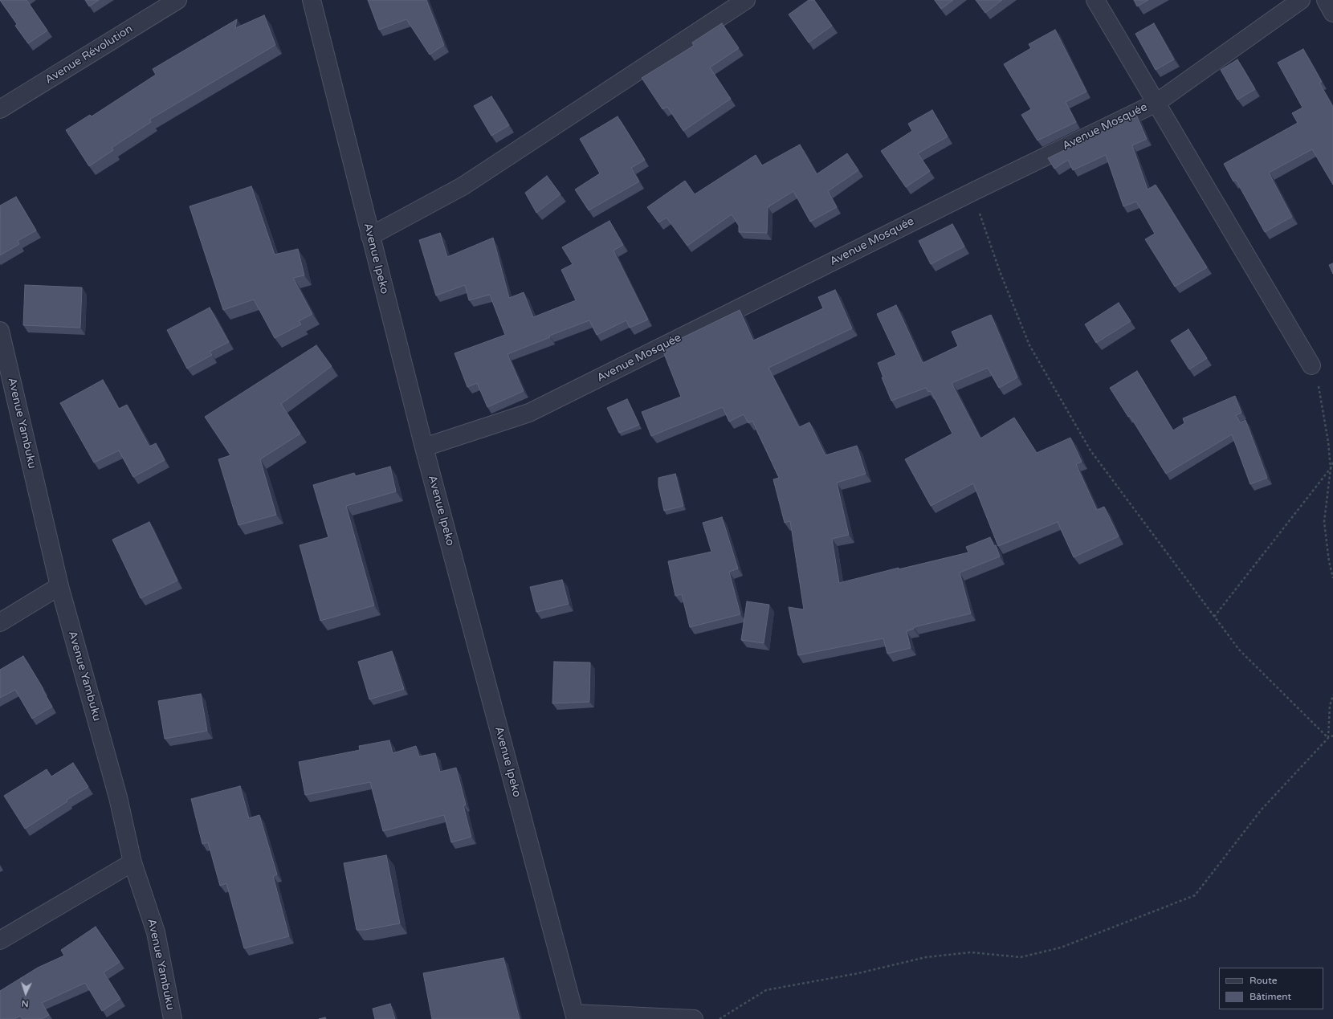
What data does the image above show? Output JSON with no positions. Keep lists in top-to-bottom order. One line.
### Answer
{"streets":{"street":["Avenue Révolution","Avenue Mosquée","Avenue Ipeko","Avenue Yambuku"]},"crossings":[["Avenue Mosquée","Avenue Ipeko"]],"legend":["Route","Bâtiment"],"north":"bottom"}
